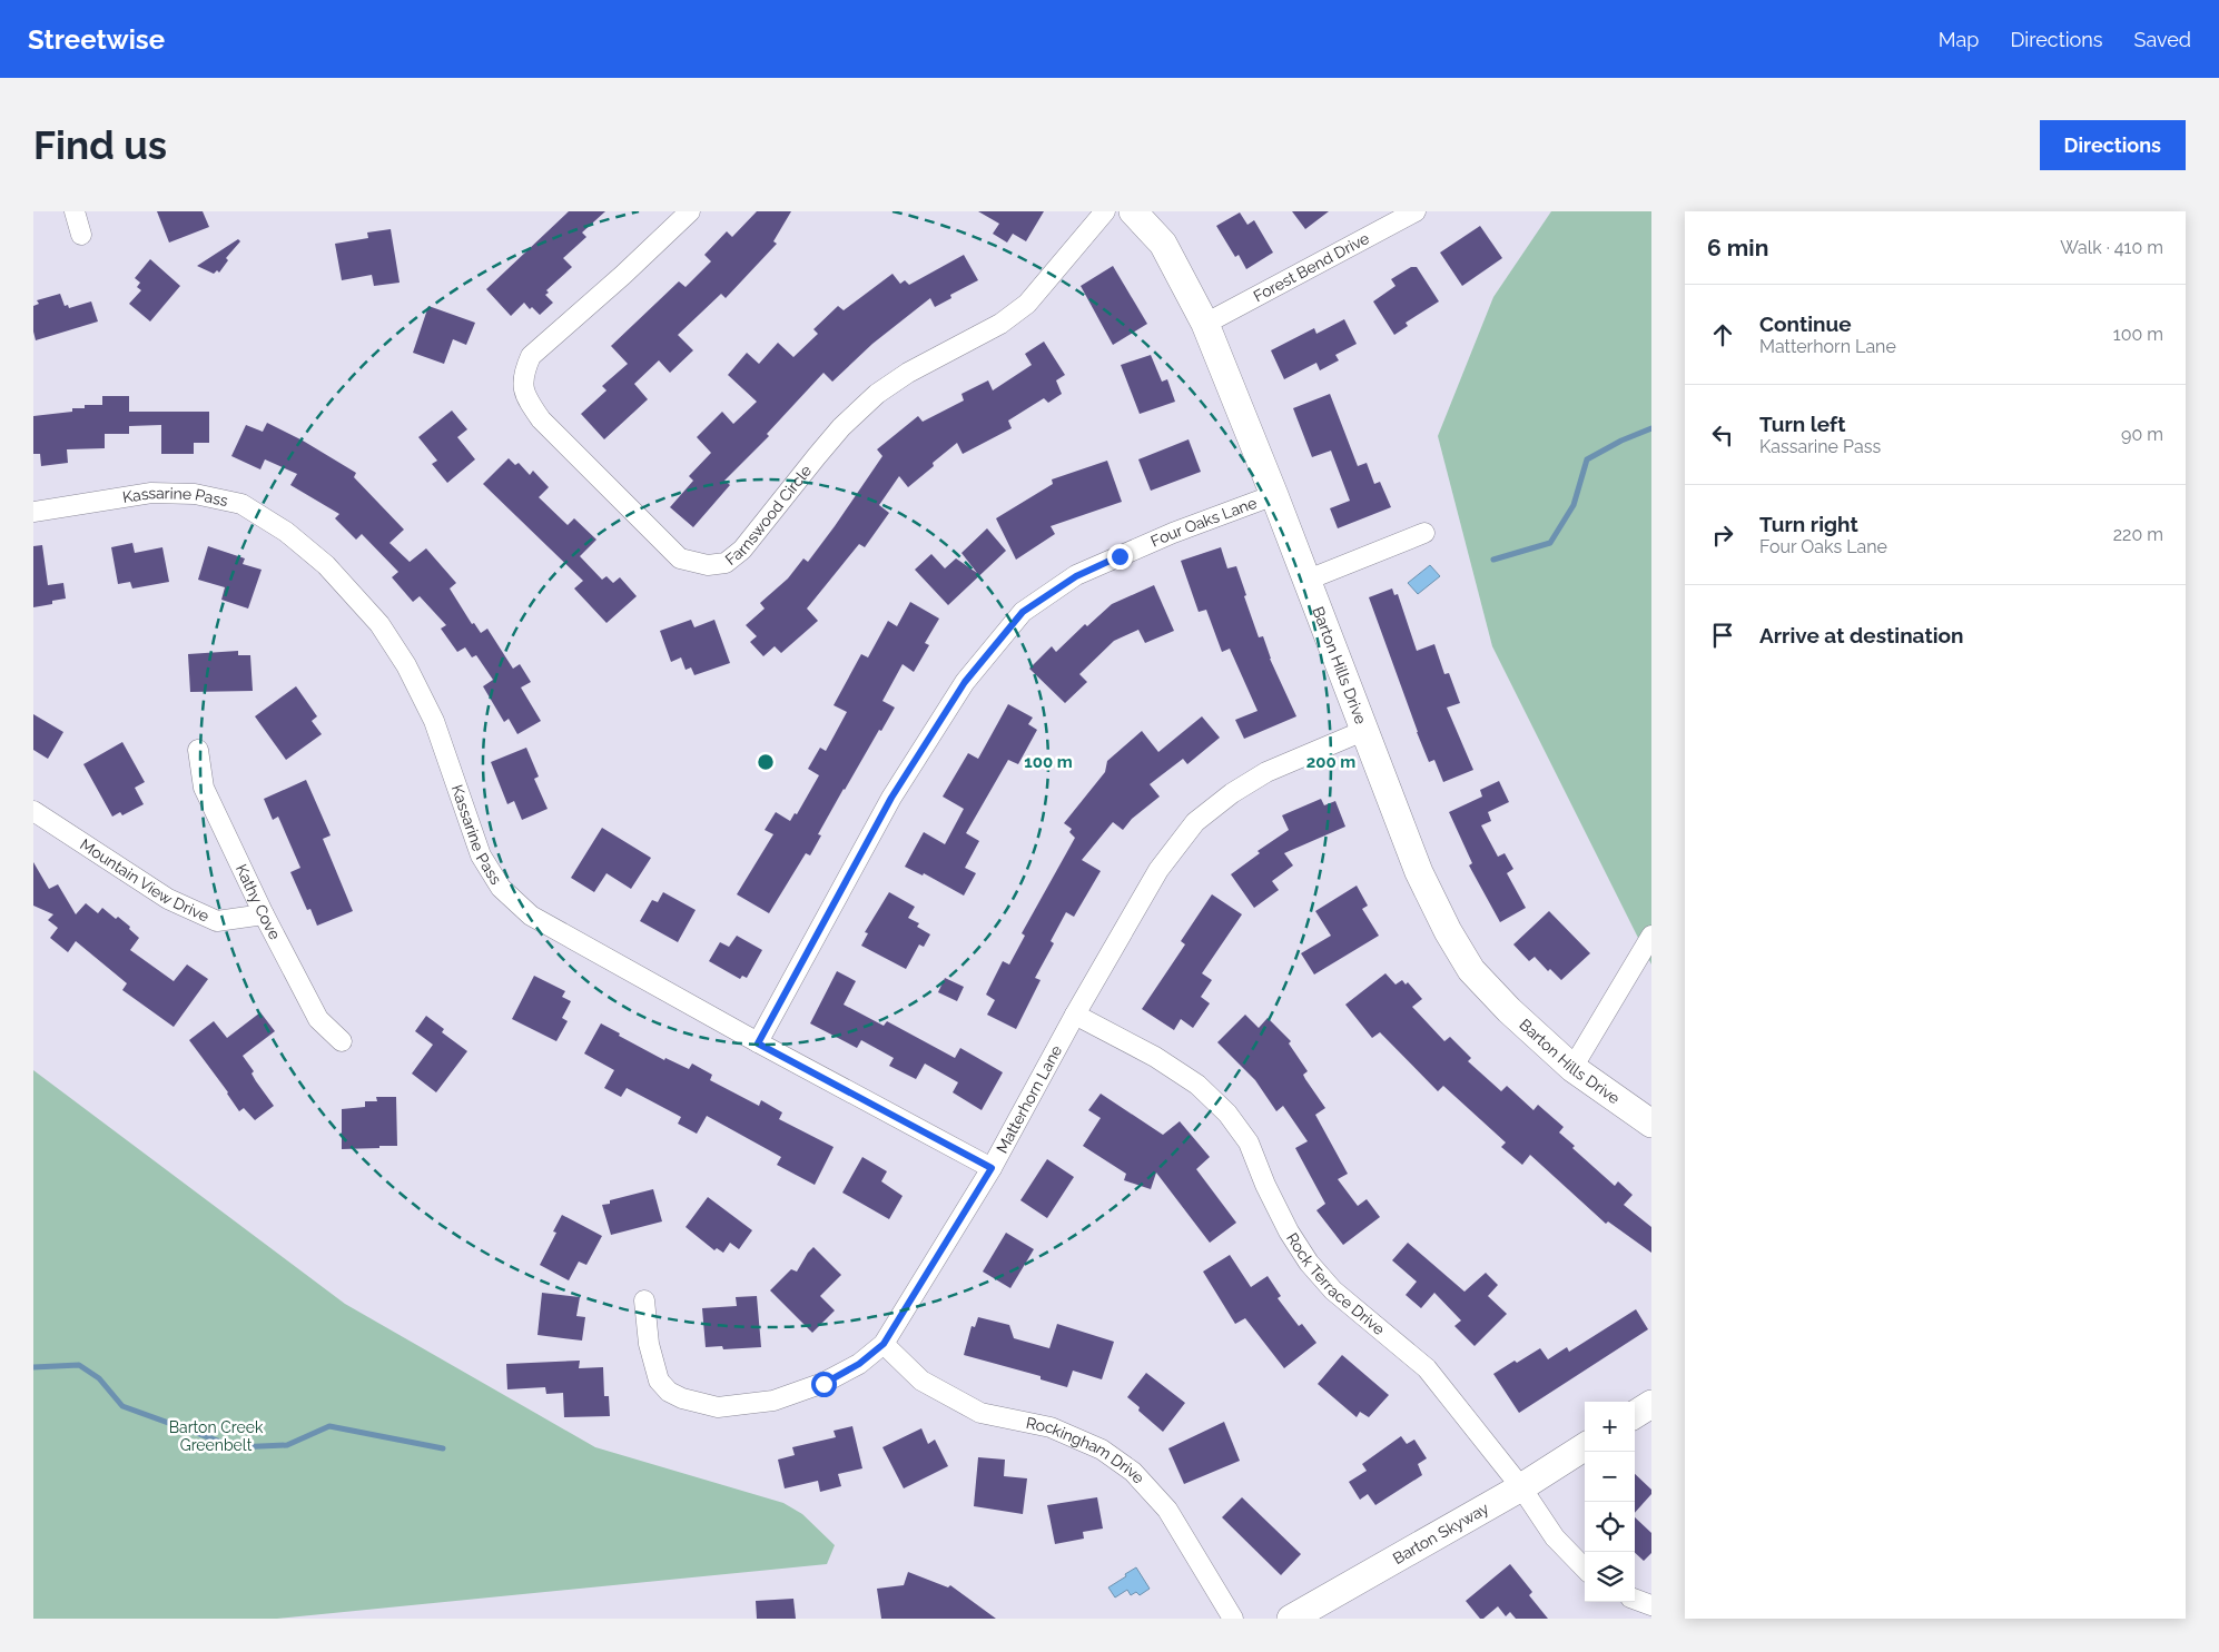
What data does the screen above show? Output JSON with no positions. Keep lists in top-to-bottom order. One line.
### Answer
{"streets":{"street":["Forest Bend Drive","Kassarine Pass","Farnswood Circle","Four Oaks Lane","Barton Hills Drive","Mountain View Drive","Kathy Cove","Matterhorn Lane","Rock Terrace Drive","Rockingham Drive","Barton Skyway"]},"crossings":[["Forest Bend Drive","Barton Hills Drive"],["Kassarine Pass","Four Oaks Lane"],["Kassarine Pass","Matterhorn Lane"],["Four Oaks Lane","Barton Hills Drive"],["Barton Hills Drive","Matterhorn Lane"],["Mountain View Drive","Kathy Cove"],["Matterhorn Lane","Rock Terrace Drive"],["Matterhorn Lane","Rockingham Drive"],["Rock Terrace Drive","Barton Skyway"]],"parks":["Barton Creek Greenbelt"],"page":{"header":"Streetwise","nav":["Map","Directions","Saved"],"buttons":"Directions","title":"Find us","heading":["6 min","Walk · 410 m"],"list":[["Continue","Matterhorn Lane","100 m"],["Turn left","Kassarine Pass","90 m"],["Turn right","Four Oaks Lane","220 m"],"Arrive at destination"],"map_buttons":["+","−"]},"rings":["100 m","200 m"]}
